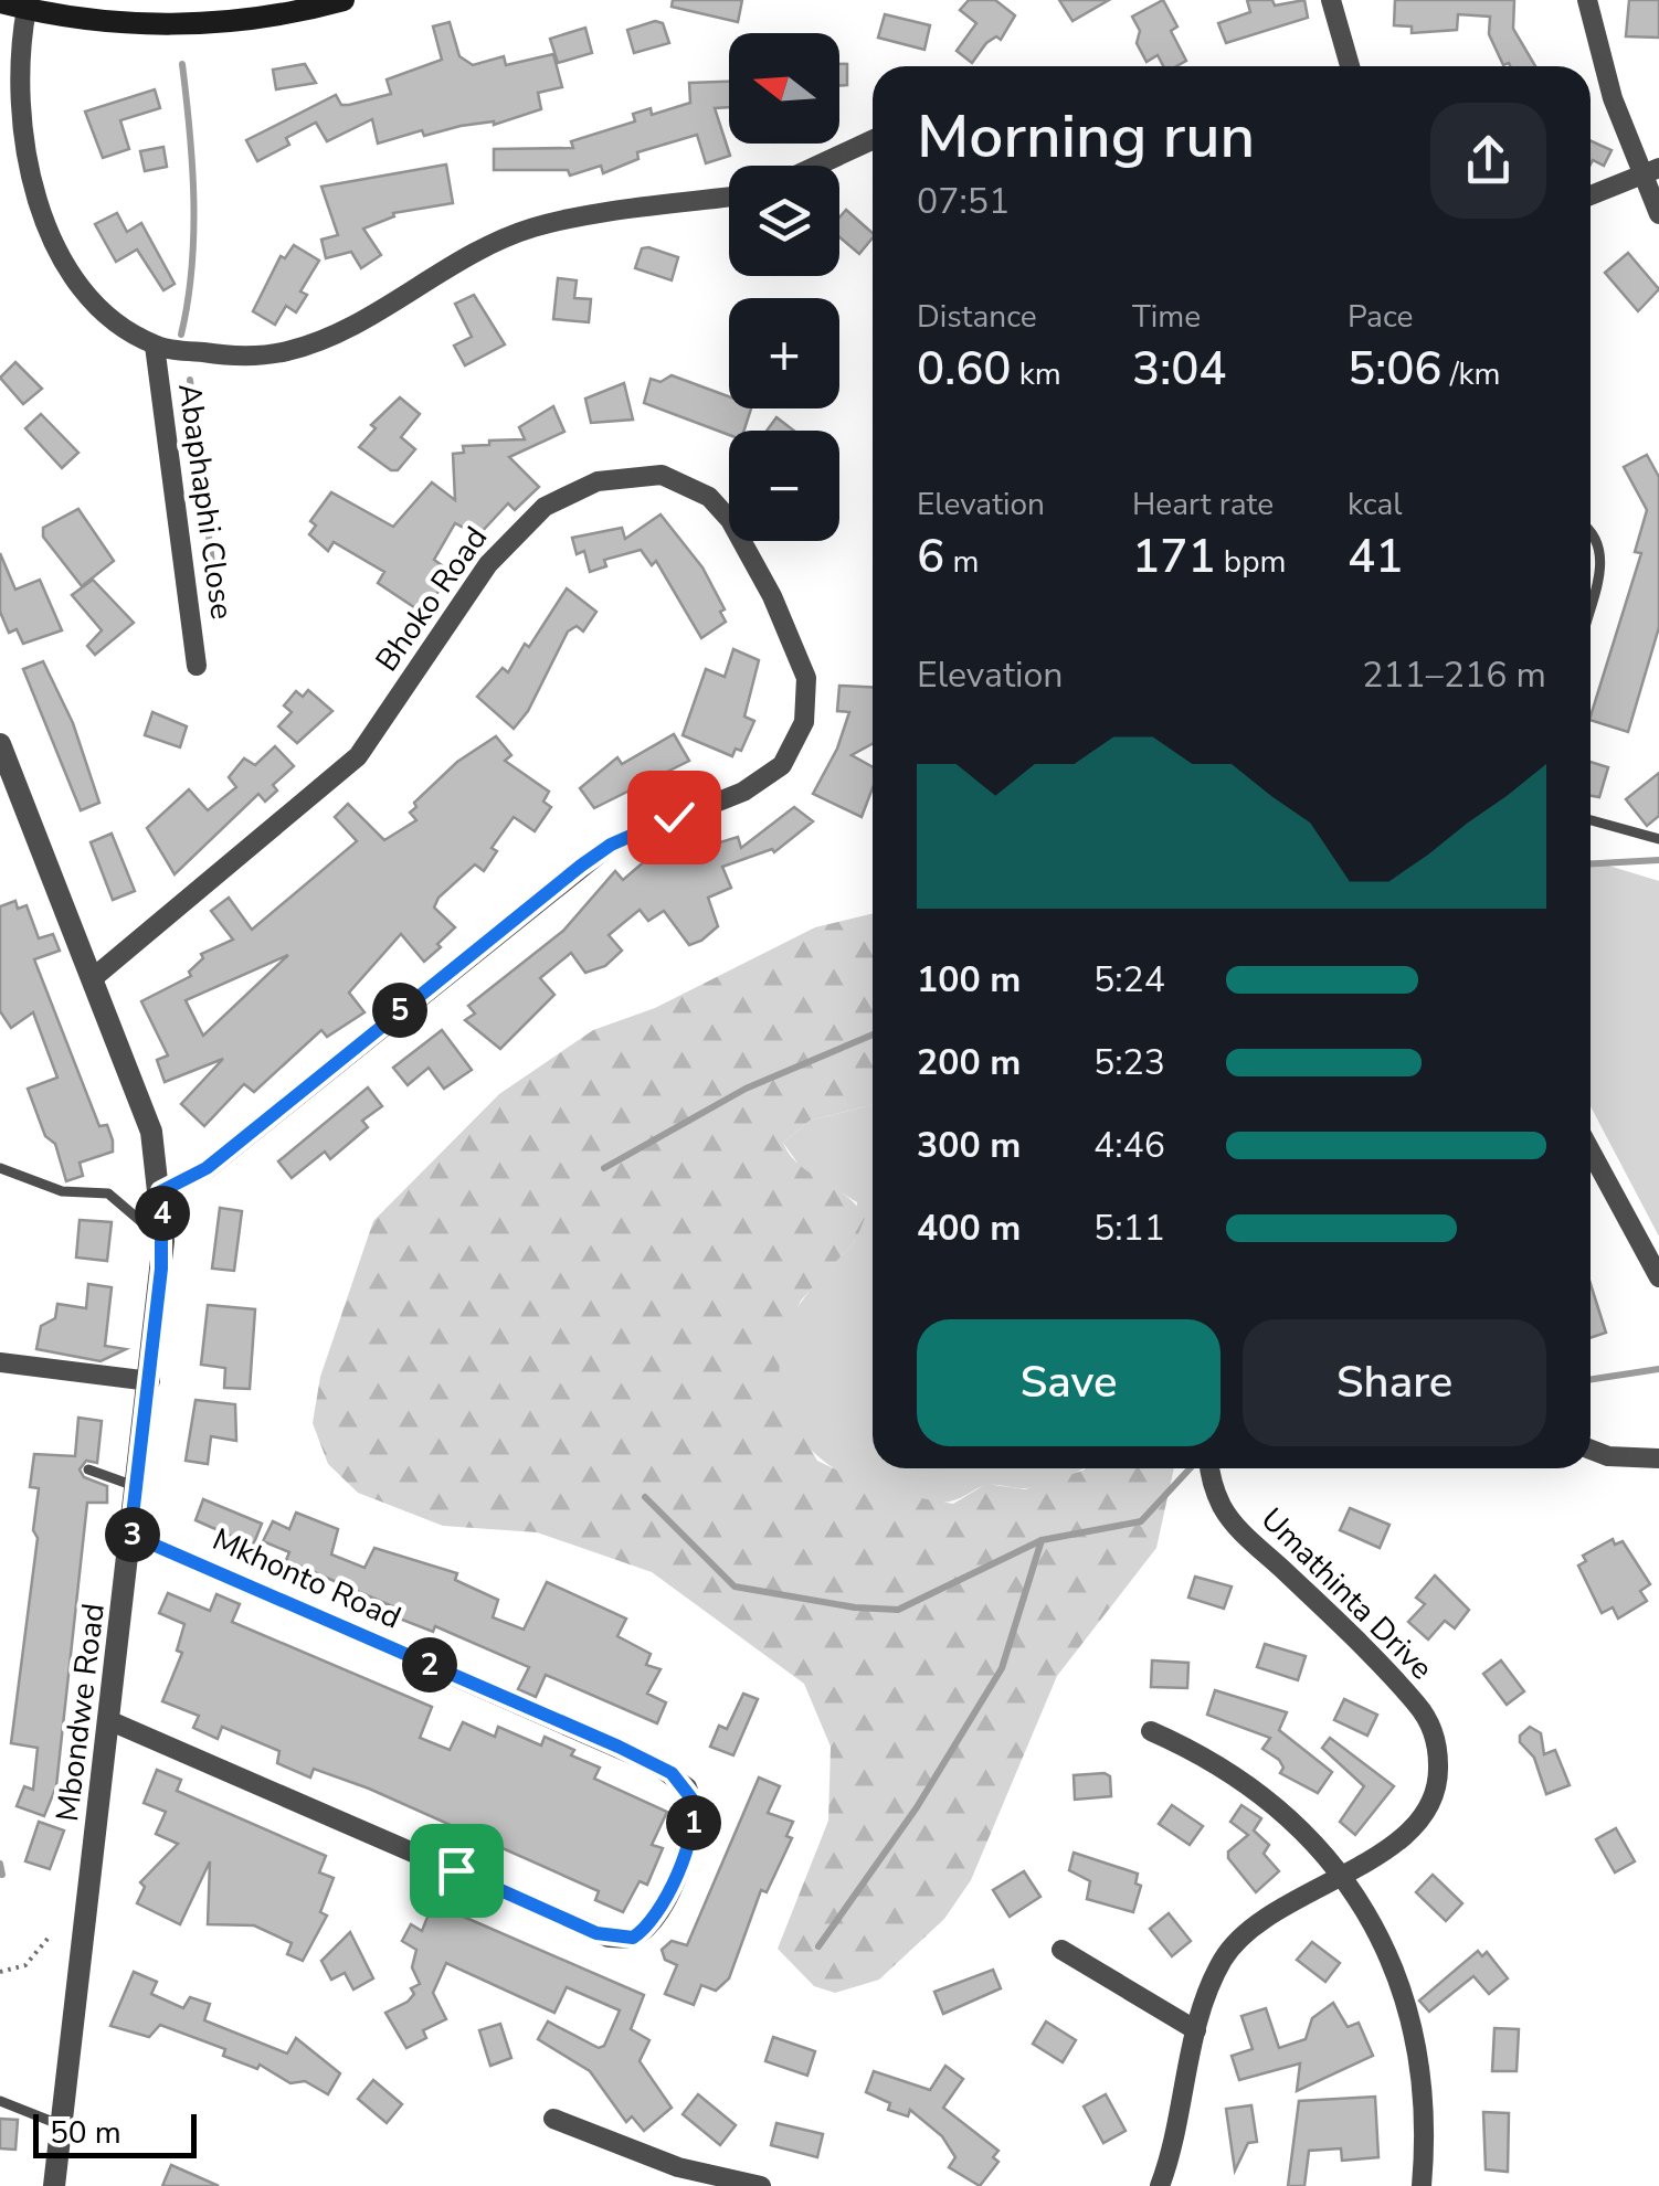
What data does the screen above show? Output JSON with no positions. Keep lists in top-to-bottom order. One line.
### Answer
{"streets":{"street":["Abaphaphi Close","Bhoko Road","Mkhonto Road","Umathinta Drive","Mbondwe Road"]},"crossings":[["Bhoko Road","Mbondwe Road"],["Mkhonto Road","Mbondwe Road"]],"scale_bar":"50 m","north":"left","page":{"map_buttons":["+","−"],"heading":["Morning run","07:51"],"stats":[["Distance","0.60 km"],["Time","3:04"],["Pace","5:06 /km"],["Elevation","6 m"],["Heart rate","171 bpm"],["kcal","41"]],"chart":["Elevation","211–216 m"],"list":[{"name":"100 m","note":"5:24"},{"name":"200 m","note":"5:23"},{"name":"300 m","note":"4:46"},{"name":"400 m","note":"5:11"}],"pins":["5","4","3","2","1"],"buttons":["Save","Share"],"scale":"50 m"}}
